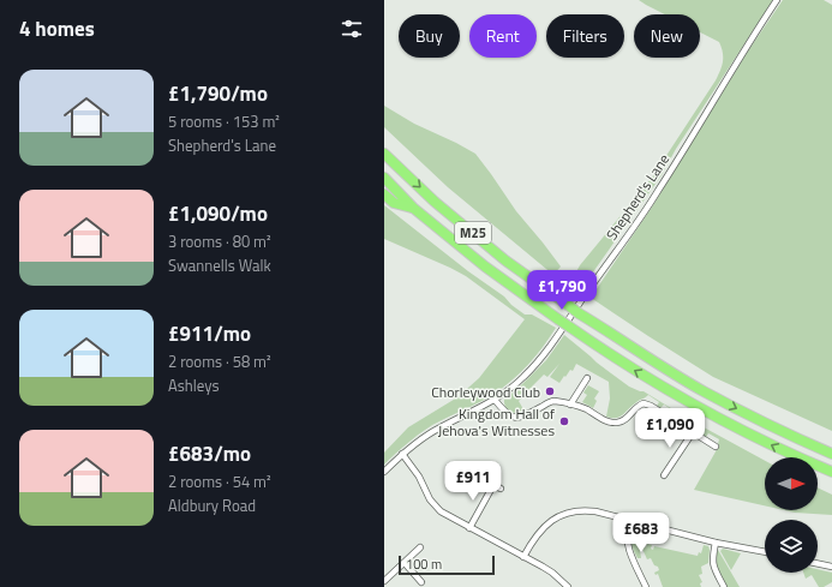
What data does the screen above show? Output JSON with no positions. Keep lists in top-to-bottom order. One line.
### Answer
{"streets":{"highway":["M25"],"street":["Shepherd's Lane"]},"places":["Chorleywood Club","Kingdom Hall of Jehova's Witnesses"],"scale_bar":"100 m","north":"right","page":{"heading":"4 homes","chip":["Buy","Rent","Filters","New"],"list":[{"name":"£1,790/mo","note":"5 rooms · 153 m² · Shepherd's Lane"},{"name":"£1,090/mo","note":"3 rooms · 80 m² · Swannells Walk"},{"name":"£911/mo","note":"2 rooms · 58 m² · Ashleys"},{"name":"£683/mo","note":"2 rooms · 54 m² · Aldbury Road"}],"price":["£1,790","£1,090","£911","£683"],"scale":"100 m"}}
